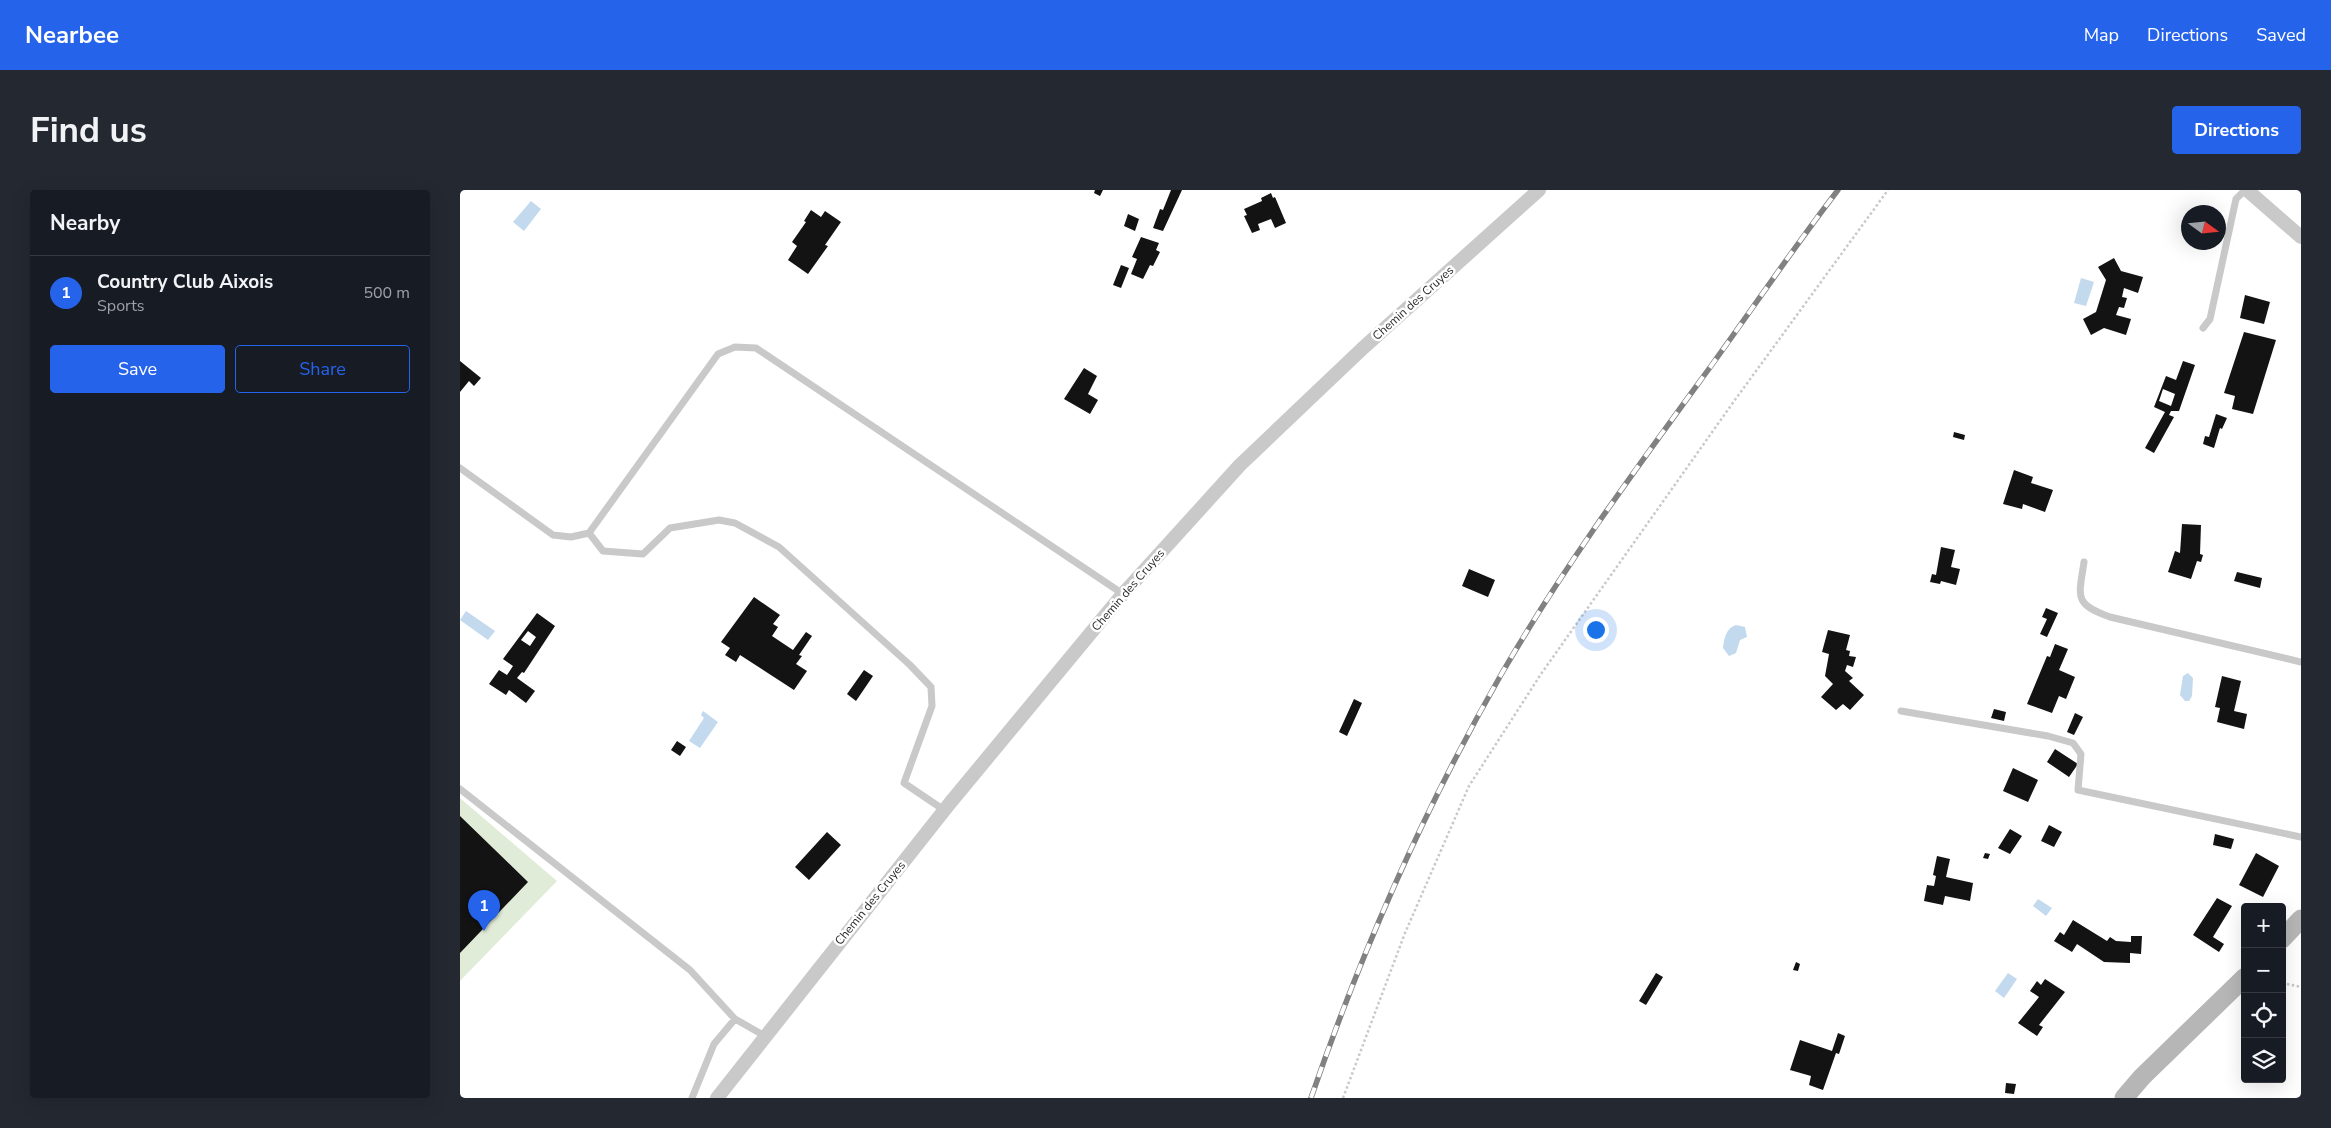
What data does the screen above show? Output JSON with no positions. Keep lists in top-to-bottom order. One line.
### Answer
{"streets":{"street":["Chemin des Cruyes"]},"north":"right","page":{"header":"Nearbee","nav":["Map","Directions","Saved"],"buttons":["Directions",["Save","Share"]],"title":"Find us","heading":"Nearby","list":[{"mark":"1","name":"Country Club Aixois","note":"Sports","value":"500 m"}],"pins":"1","map_buttons":["+","−"]}}
